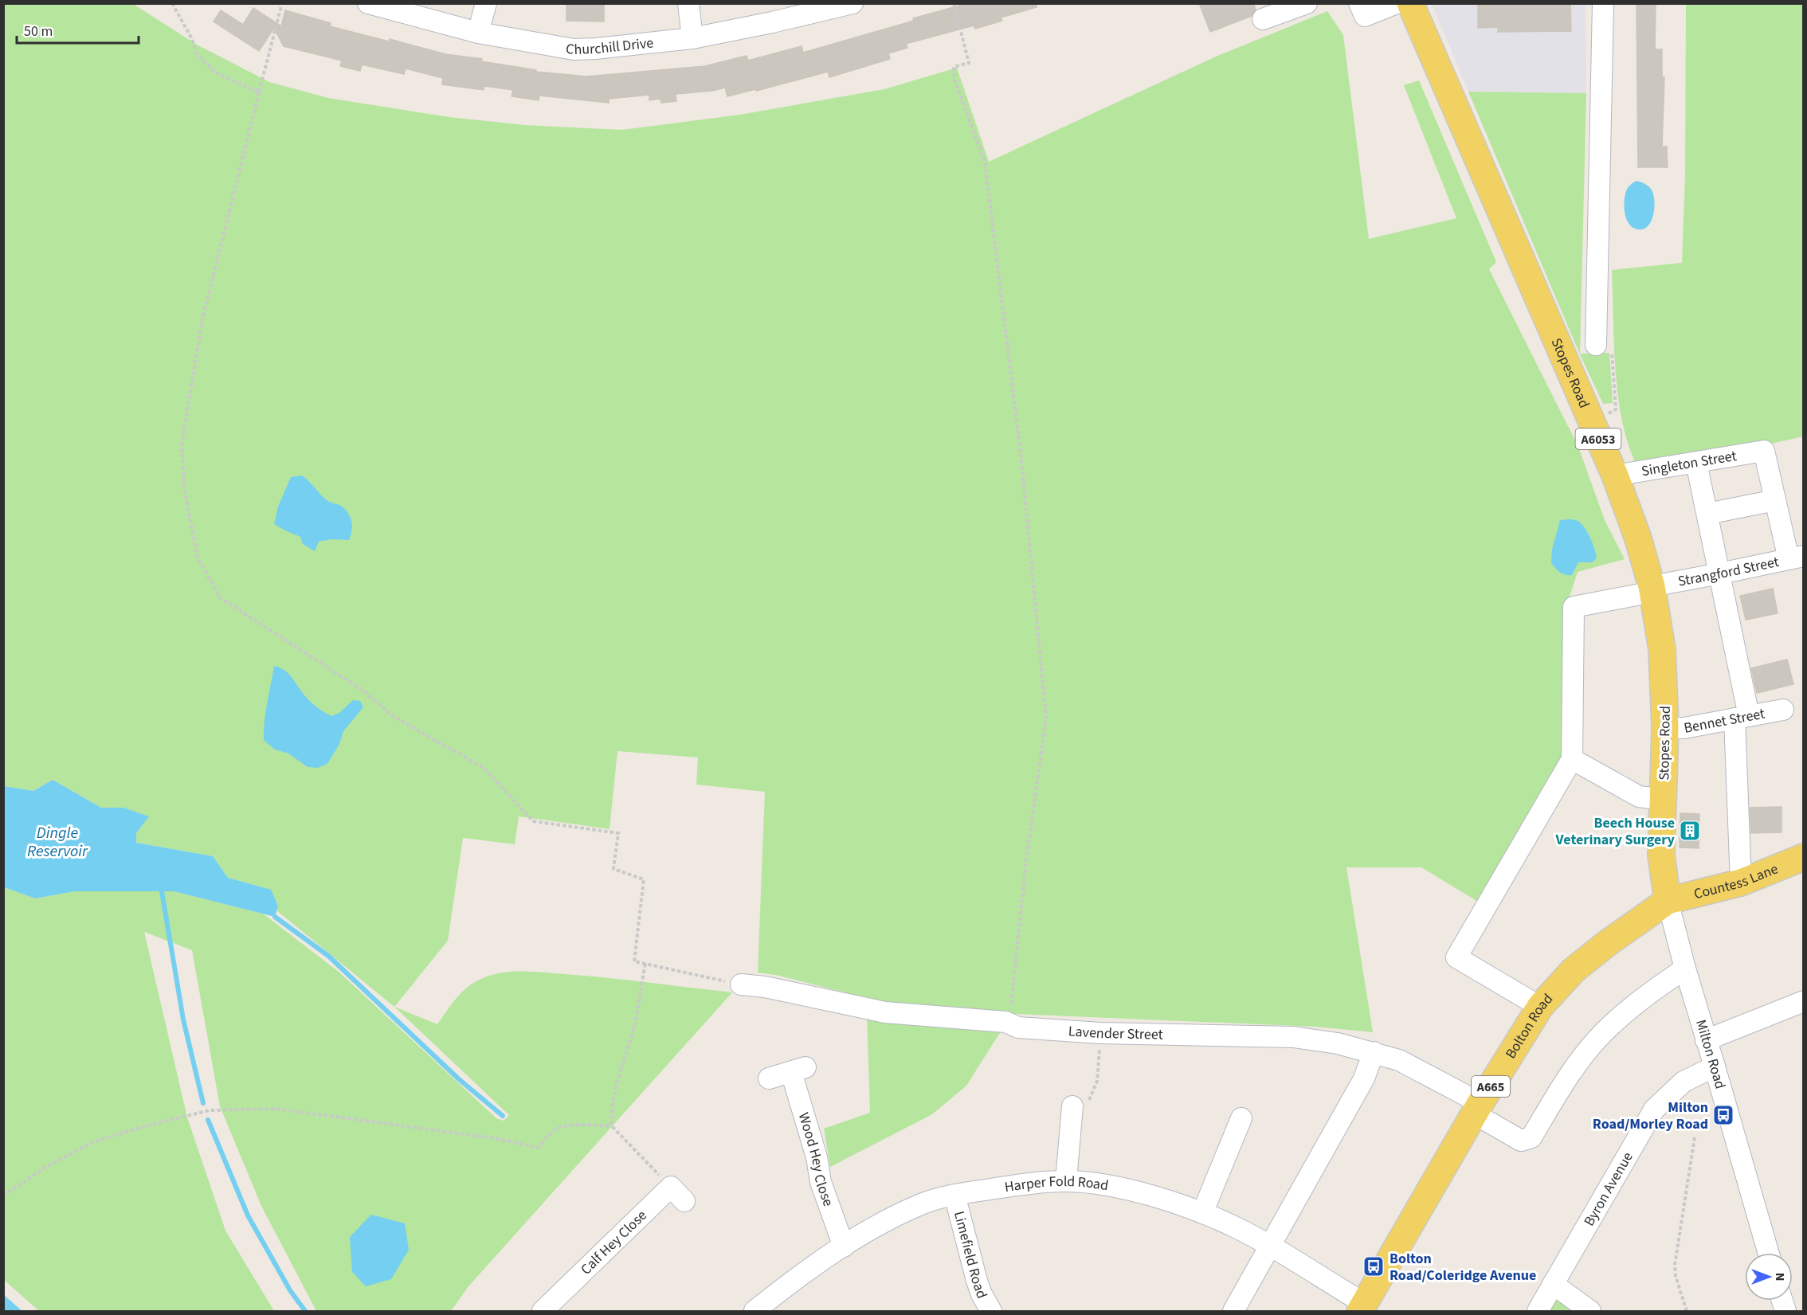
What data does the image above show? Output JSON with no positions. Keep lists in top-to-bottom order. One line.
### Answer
{"streets":{"main road":["Stopes Road","A6053","Countess Lane","Bolton Road","A665"],"street":["Churchill Drive","Singleton Street","Strangford Street","Bennet Street","Lavender Street","Milton Road","Wood Hey Close","Harper Fold Road","Byron Avenue","Calf Hey Close","Limefield Road"]},"crossings":[["Stopes Road","Singleton Street"],["Stopes Road","Strangford Street"],["Stopes Road","Bennet Street"],["Stopes Road","Countess Lane"],["Stopes Road","Bolton Road"],["Stopes Road","Milton Road"],["Countess Lane","Bolton Road"],["Countess Lane","Milton Road"],["Bolton Road","Lavender Street"],["Bolton Road","Milton Road"],["Bolton Road","Harper Fold Road"],["Lavender Street","Milton Road"],["Milton Road","Byron Avenue"],["Wood Hey Close","Harper Fold Road"],["Harper Fold Road","Limefield Road"]],"water":["Dingle Reservoir"],"places":{"building":["Beech House Veterinary Surgery"],"bus stop":["Milton Road/Morley Road","Bolton Road/Coleridge Avenue"]},"scale_bar":"50 m","north":"right"}
